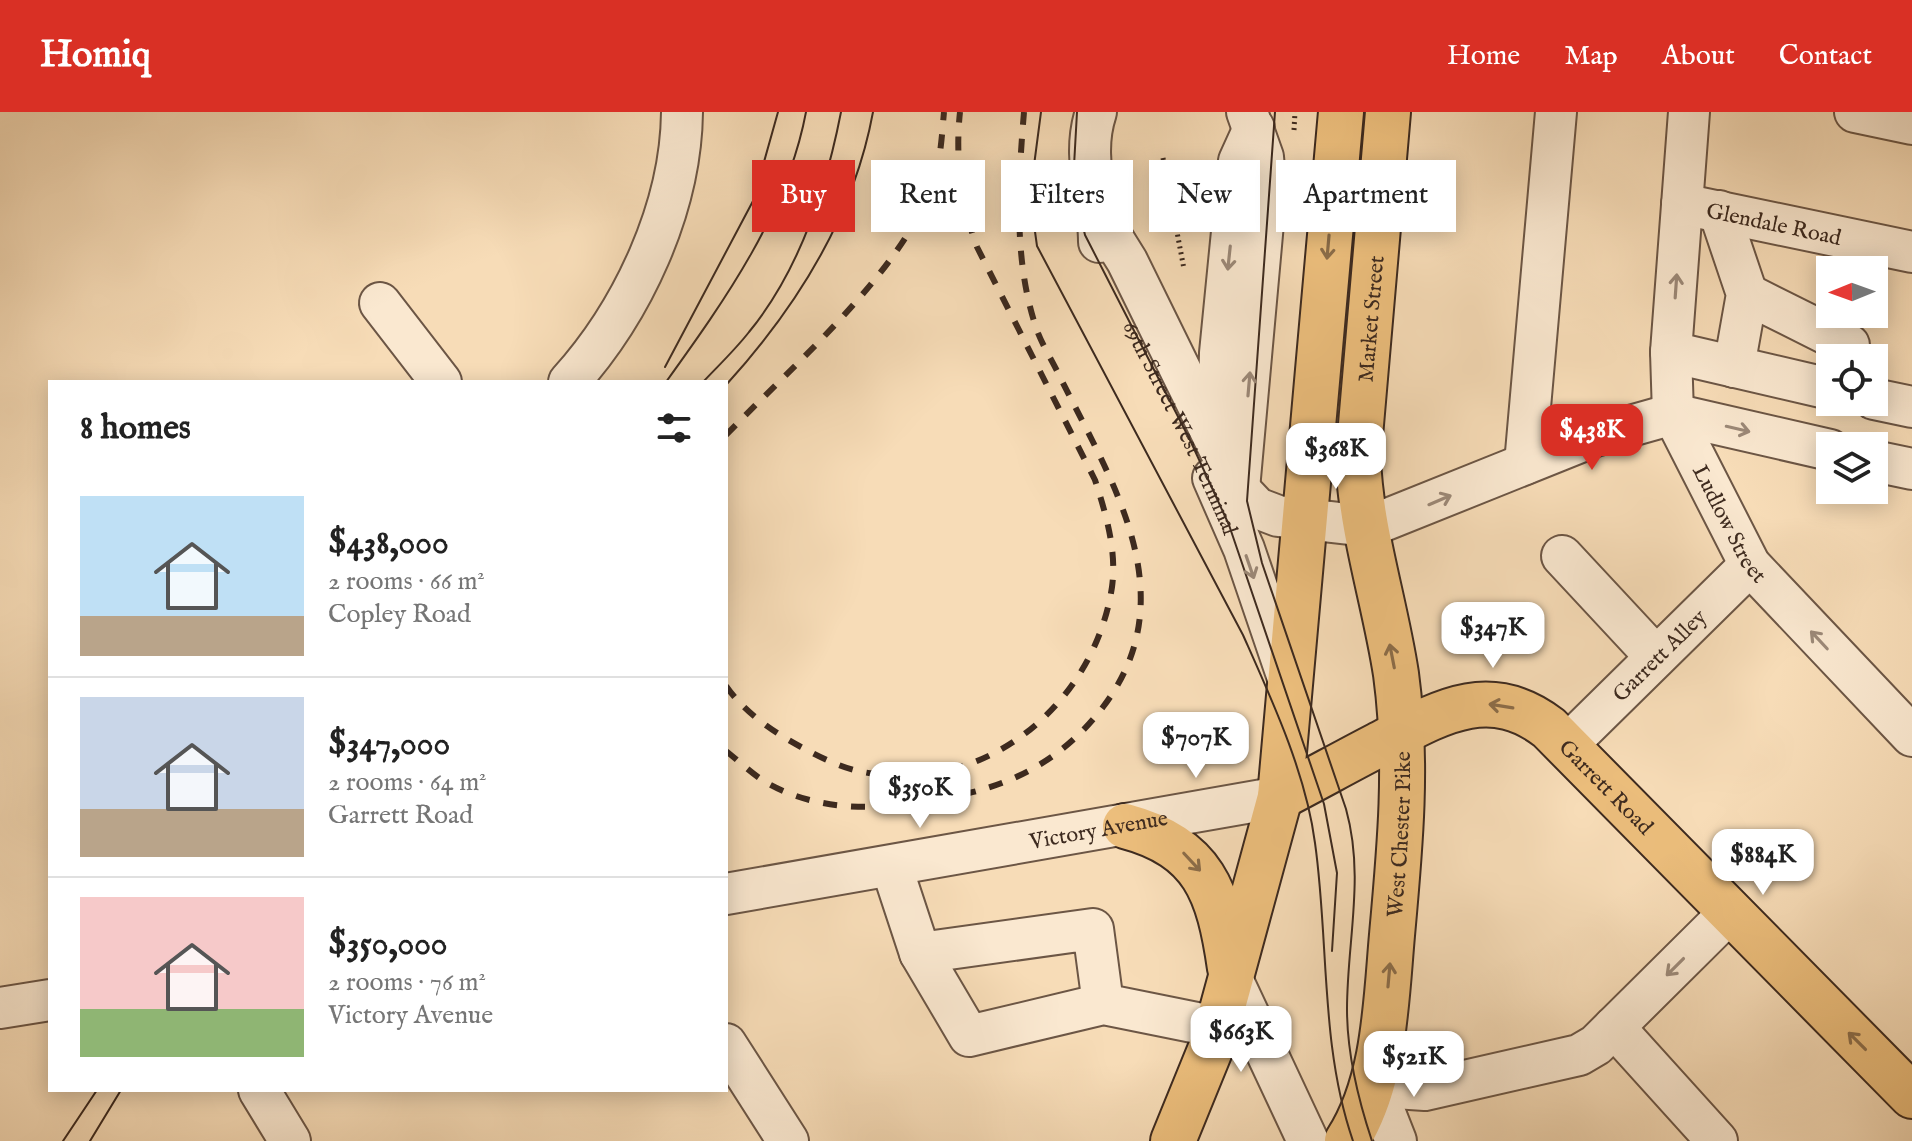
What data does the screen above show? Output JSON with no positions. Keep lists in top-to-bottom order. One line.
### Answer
{"streets":{"main road":["Market Street","Garrett Road","West Chester Pike"],"street":["Glendale Road","69th Street West Terminal","Ludlow Street","Garrett Alley","Victory Avenue"]},"crossings":[["Glendale Road","Ludlow Street"],["Market Street","69th Street West Terminal"],["Market Street","West Chester Pike"],["69th Street West Terminal","Ludlow Street"],["69th Street West Terminal","West Chester Pike"],["Ludlow Street","Garrett Alley"],["Garrett Alley","Garrett Road"],["Garrett Road","Victory Avenue"],["Garrett Road","West Chester Pike"]],"one_way":["Garrett Road"],"north":"left","page":{"header":"Homiq","nav":["Home","Map","About","Contact"],"chip":["Buy","Rent","Filters","New","Apartment"],"heading":"8 homes","price":["$438K","$368K","$347K","$707K","$350K","$884K","$663K","$521K"],"list":[{"name":"$438,000","note":"2 rooms · 66 m² · Copley Road"},{"name":"$347,000","note":"2 rooms · 64 m² · Garrett Road"},{"name":"$350,000","note":"2 rooms · 76 m² · Victory Avenue"}]}}
